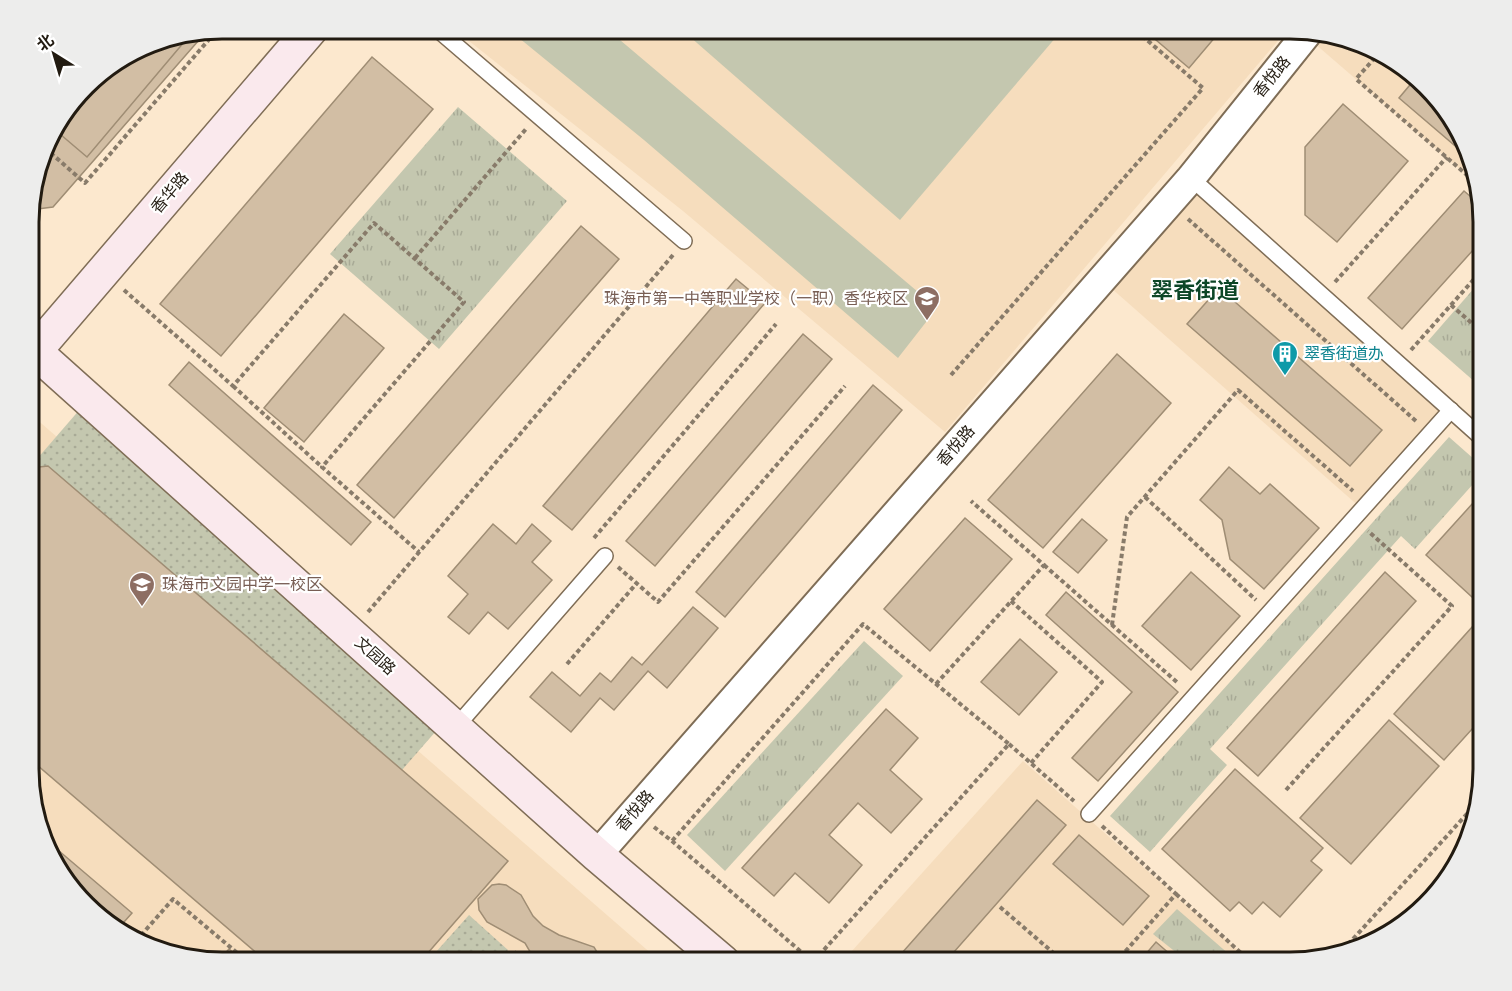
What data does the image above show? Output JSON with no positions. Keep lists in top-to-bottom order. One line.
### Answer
{"streets":{"street":["香悅路","香华路","文园路"]},"crossings":[["香悅路","文园路"]],"districts":["翠香街道"],"places":{"school or university":["珠海市第一中等职业学校（一职）香华校区","珠海市文园中学一校区"],"building":["翠香街道办"]},"north":"top left"}
